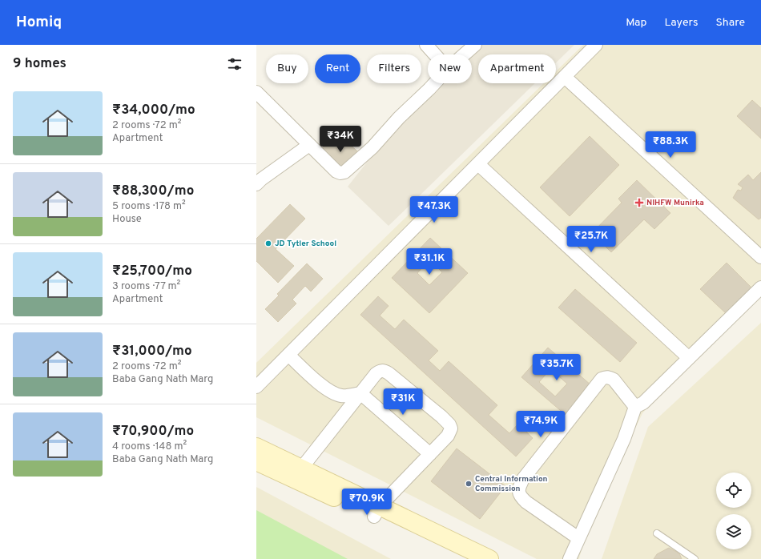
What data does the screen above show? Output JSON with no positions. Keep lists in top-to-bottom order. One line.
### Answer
{"places":{"health":["NIHFW Munirka"],"other":["JD Tytler School","Central Information Commission"]},"page":{"header":"Homiq","nav":["Map","Layers","Share"],"heading":"9 homes","chip":["Buy","Rent","Filters","New","Apartment"],"list":[{"name":"₹34,000/mo","note":"2 rooms · 72 m² · Apartment"},{"name":"₹88,300/mo","note":"5 rooms · 178 m² · House"},{"name":"₹25,700/mo","note":"3 rooms · 77 m² · Apartment"},{"name":"₹31,000/mo","note":"2 rooms · 72 m² · Baba Gang Nath Marg"},{"name":"₹70,900/mo","note":"4 rooms · 148 m² · Baba Gang Nath Marg"}],"price":["₹34K","₹88.3K","₹47.3K","₹25.7K","₹31.1K","₹35.7K","₹31K","₹74.9K","₹70.9K"]}}
